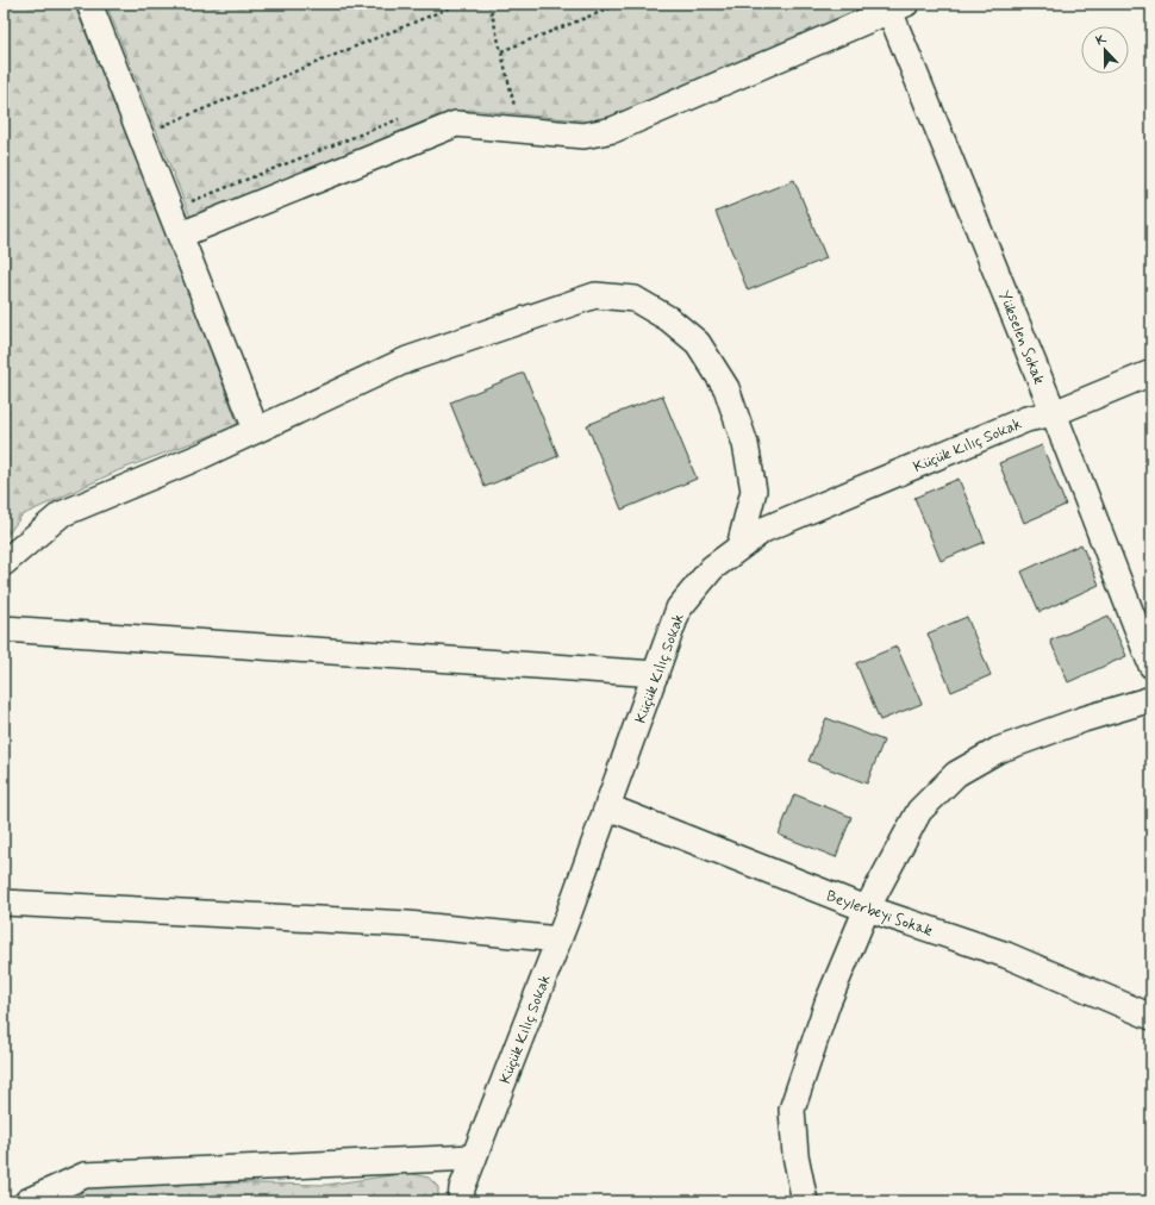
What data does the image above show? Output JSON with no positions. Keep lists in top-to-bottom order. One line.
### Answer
{"streets":{"street":["Yükselen Sokak","Küçük Kılıç Sokak","Beylerbeyi Sokak"]},"crossings":[["Yükselen Sokak","Küçük Kılıç Sokak"],["Küçük Kılıç Sokak","Beylerbeyi Sokak"]],"north":"top"}
